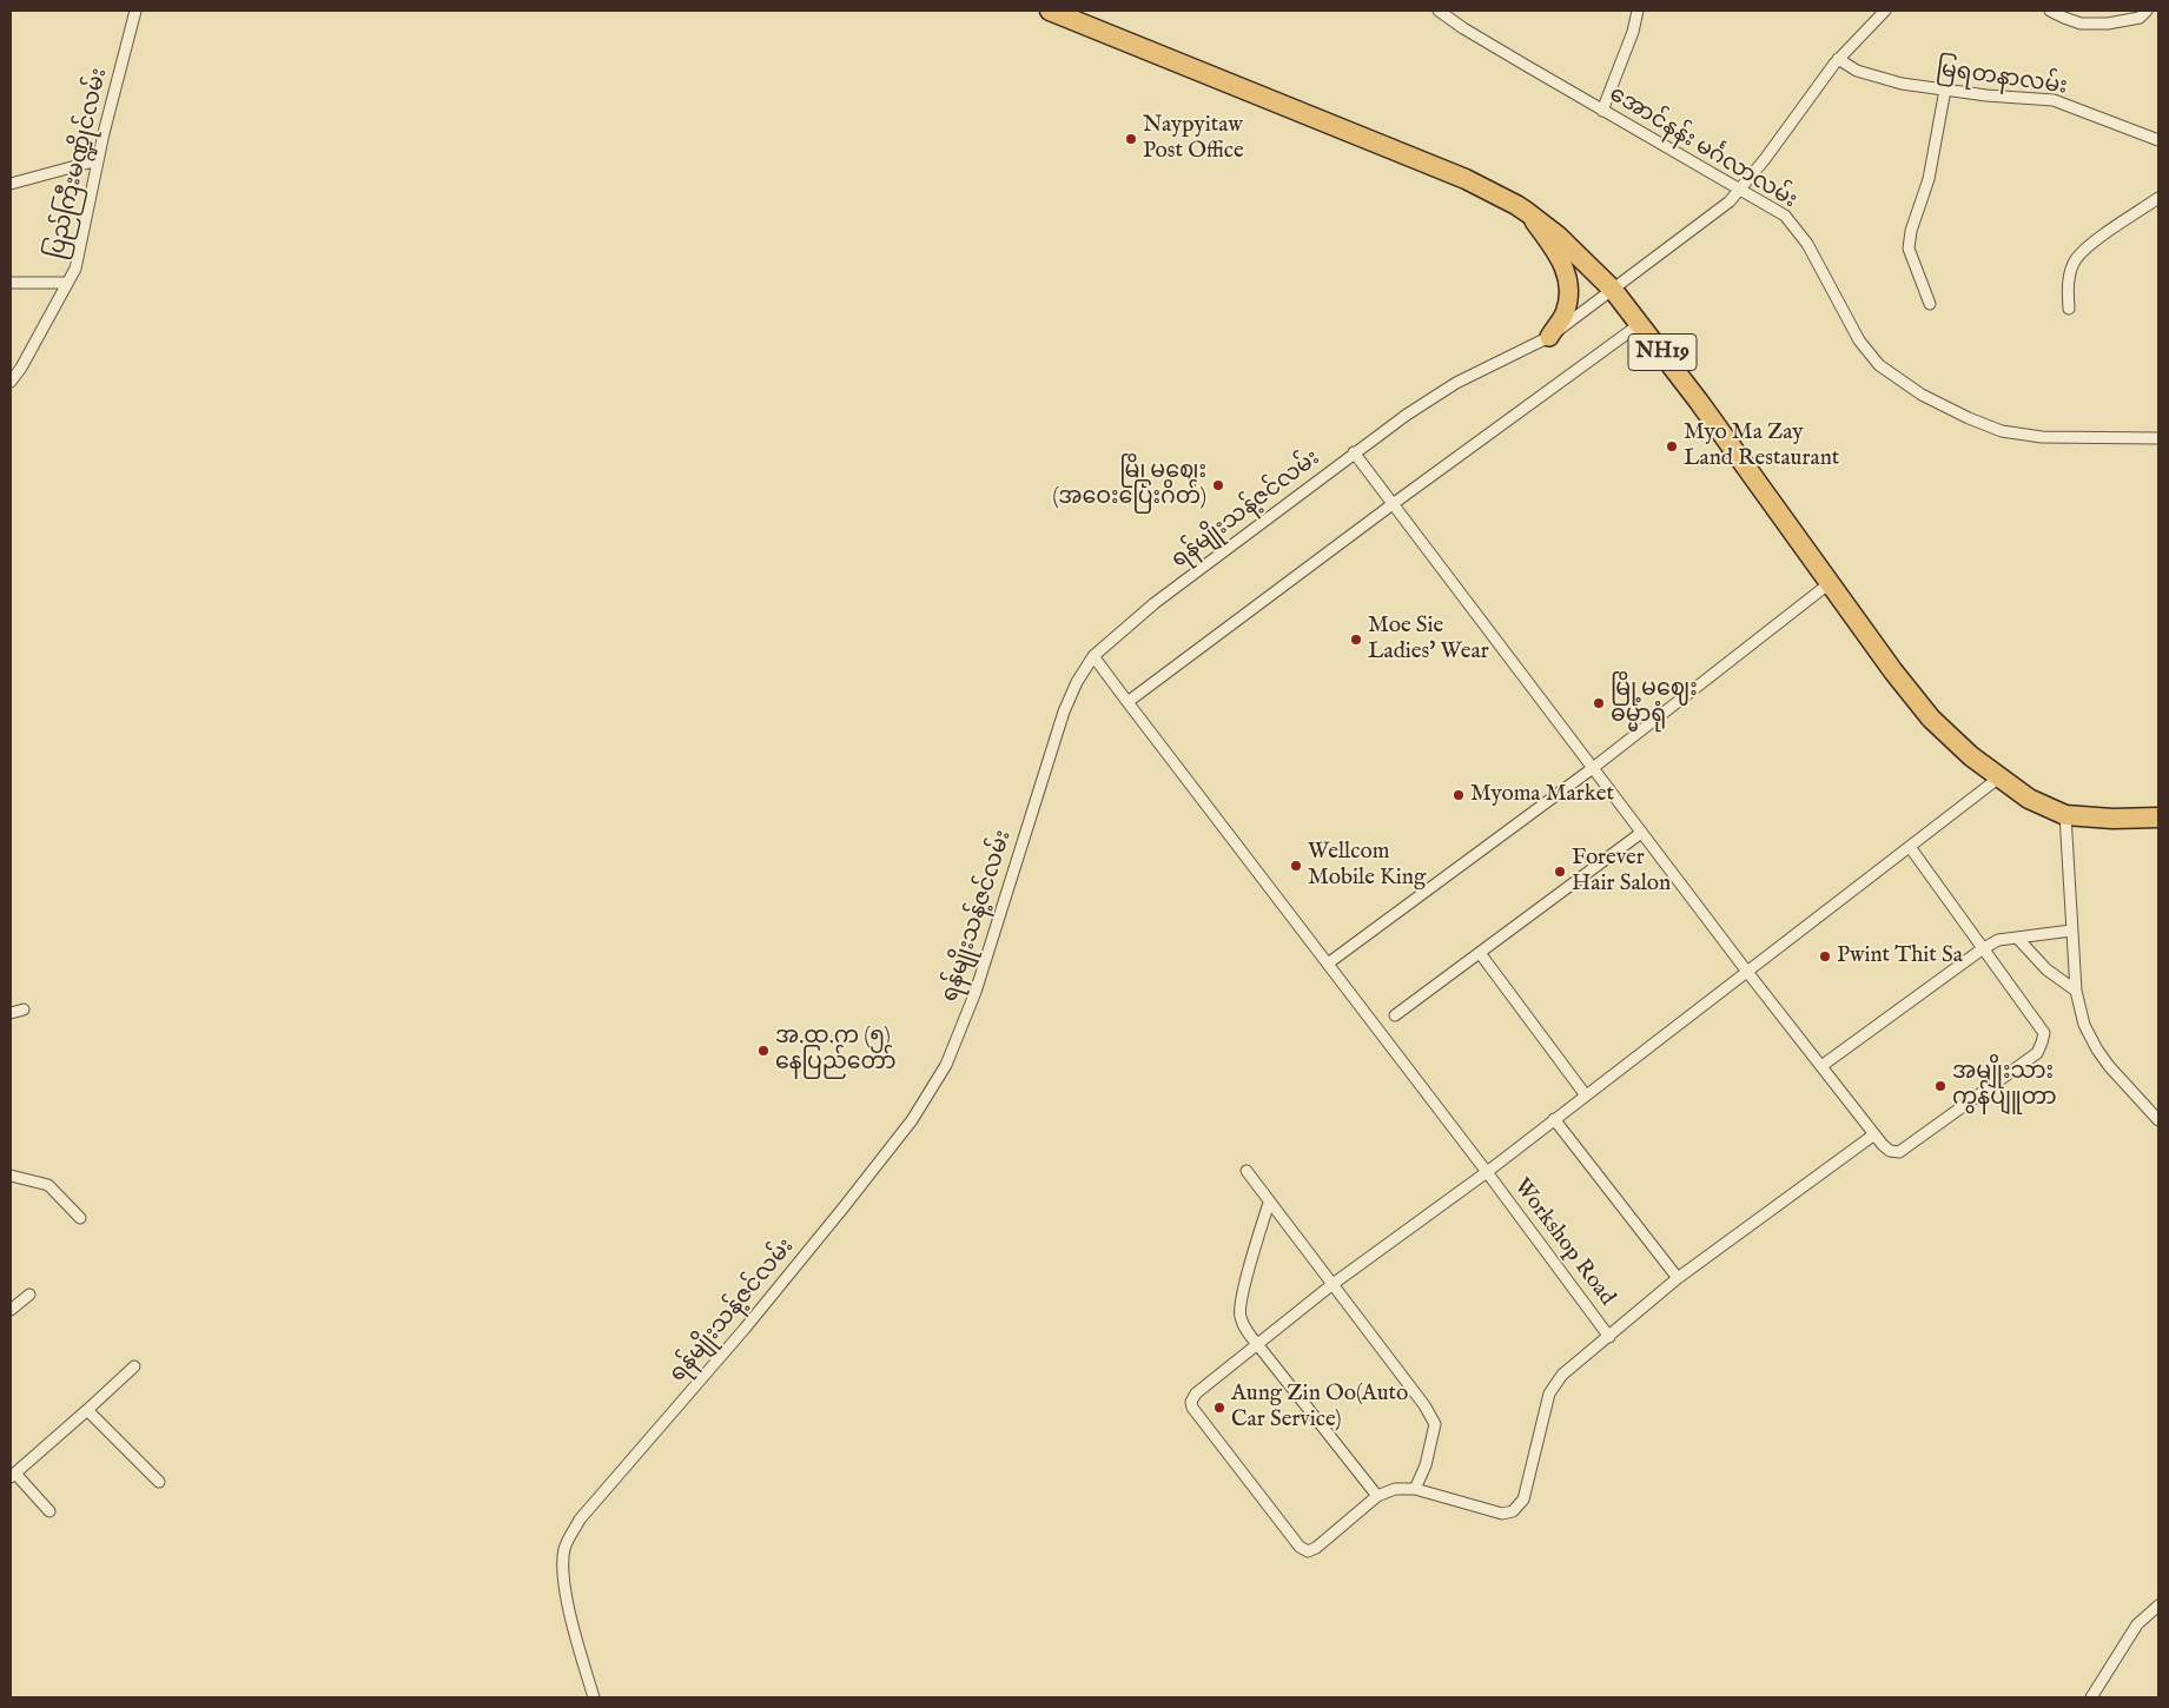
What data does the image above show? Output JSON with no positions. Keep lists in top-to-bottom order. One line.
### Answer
{"streets":{"highway":["NH19"],"street":["မြရတနာလမ်း","အောင်နန်း မင်္ဂလာလမ်း","ပြည်ကြီးမဏ္ဍိုင်လမ်း","ရန်မျိုးသန့်ဇင်လမ်း","Workshop Road"]},"crossings":[["မြရတနာလမ်း","ရန်မျိုးသန့်ဇင်လမ်း"],["အောင်နန်း မင်္ဂလာလမ်း","ရန်မျိုးသန့်ဇင်လမ်း"],["NH19","ရန်မျိုးသန့်ဇင်လမ်း"],["ရန်မျိုးသန့်ဇင်လမ်း","Workshop Road"]],"places":["Naypyitaw Post Office","Myo Ma Zay Land Restaurant","မြို့မဈေး (အဝေးပြေးဂိတ်)","Moe Sie Ladies' Wear","မြို့မဈေး ဓမ္မာရုံ","Myoma Market","Wellcom Mobile King","Forever Hair Salon","Pwint Thit Sa","အ.ထ.က (၅) နေပြည်တော်","အမျိုးသား ကွန်ပျူတာ","Aung Zin Oo(Auto Car Service)"]}
